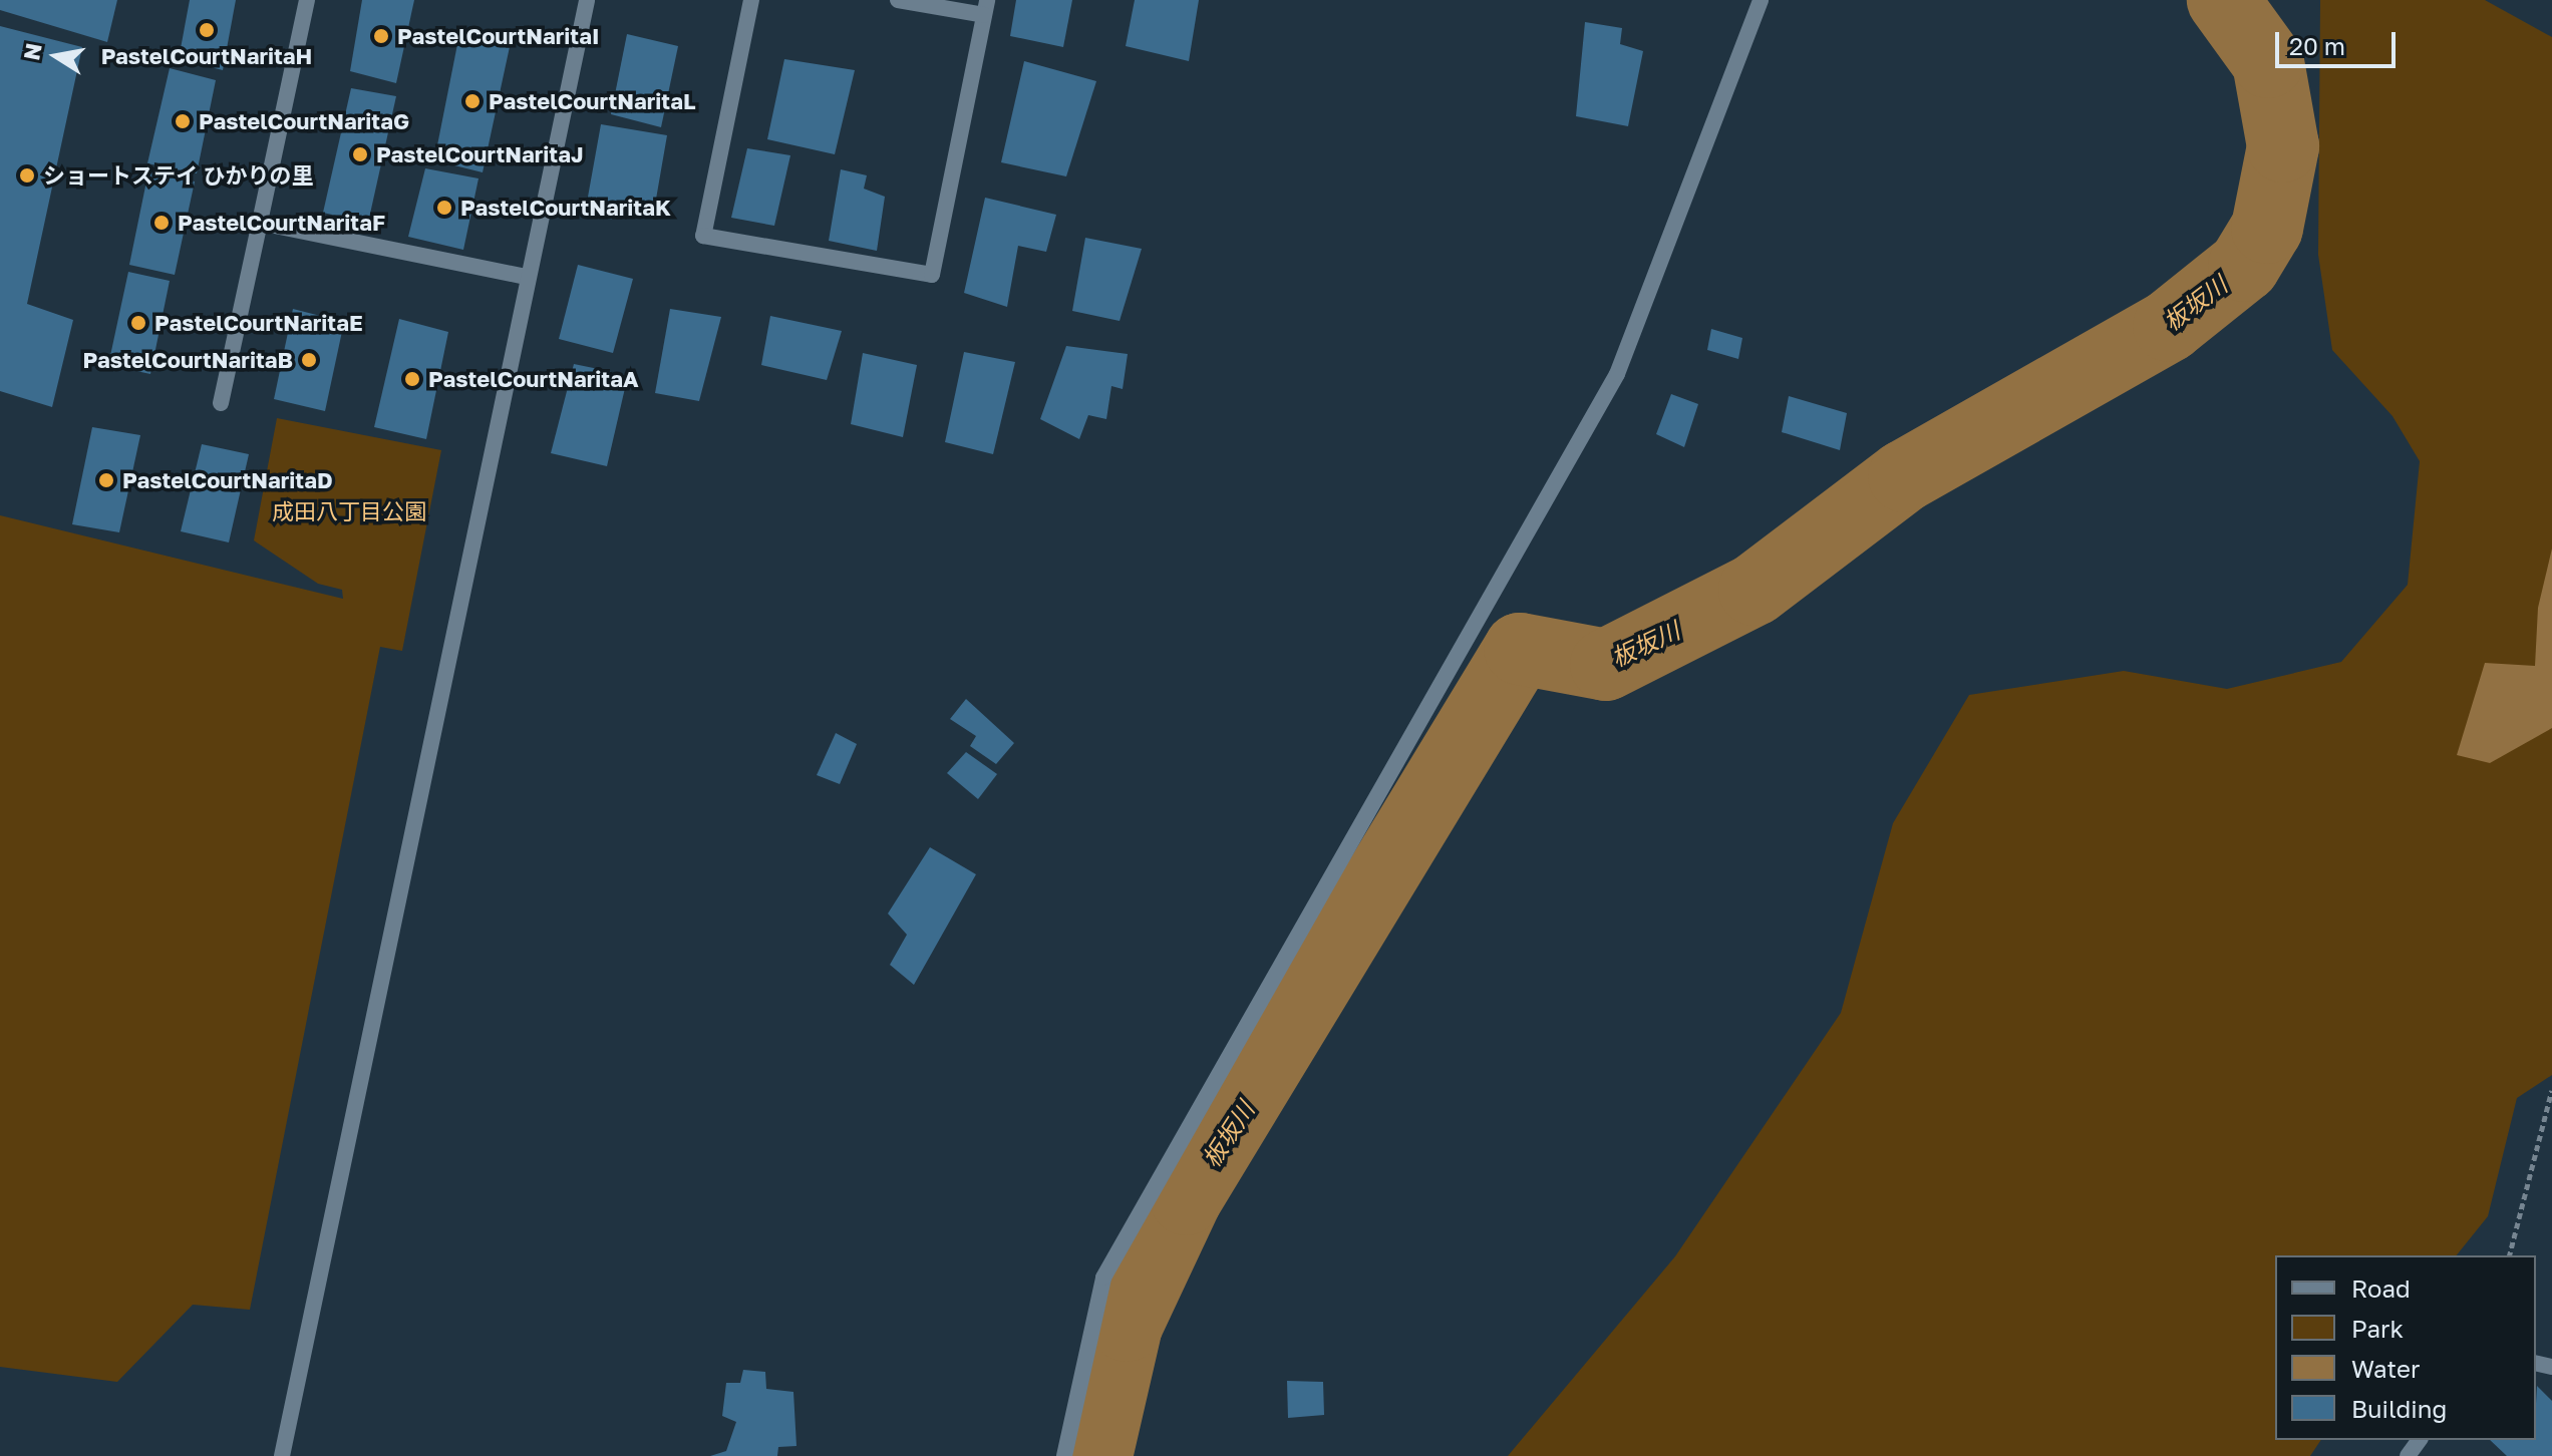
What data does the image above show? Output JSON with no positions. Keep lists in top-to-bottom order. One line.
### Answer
{"water":["板坂川"],"parks":["成田八丁目公園"],"places":["PastelCourtNaritaH","PastelCourtNaritaI","PastelCourtNaritaL","PastelCourtNaritaG","PastelCourtNaritaJ","ショートステイ ひかりの里","PastelCourtNaritaK","PastelCourtNaritaF","PastelCourtNaritaE","PastelCourtNaritaB","PastelCourtNaritaA","PastelCourtNaritaD"],"legend":["Road","Park","Water","Building"],"scale_bar":"20 m","north":"left"}
